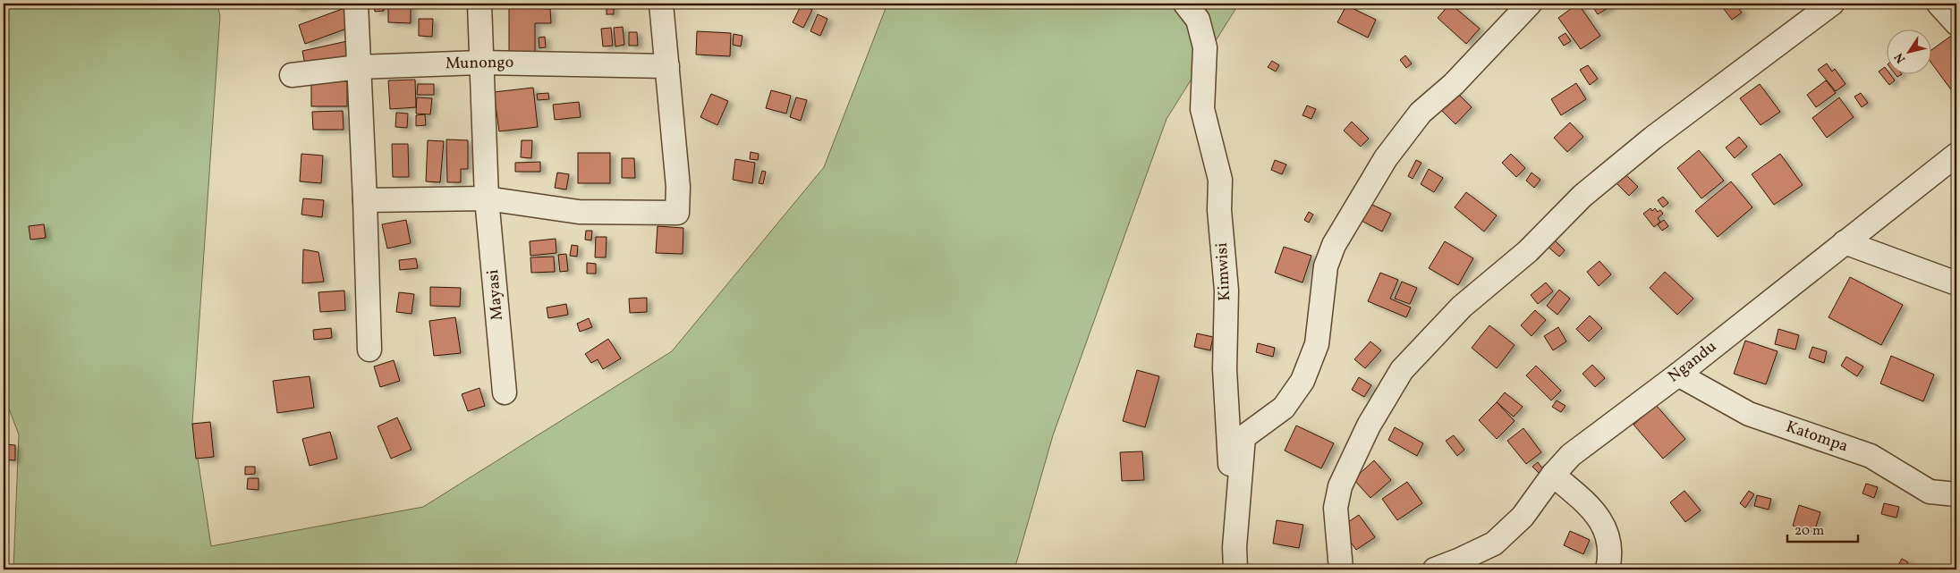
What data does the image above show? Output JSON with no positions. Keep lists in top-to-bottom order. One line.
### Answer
{"streets":{"street":["Munongo","Kimwisi","Mayasi","Ngandu","Katompa"]},"crossings":[["Munongo","Mayasi"],["Ngandu","Katompa"]],"scale_bar":"20 m","north":"bottom left"}
